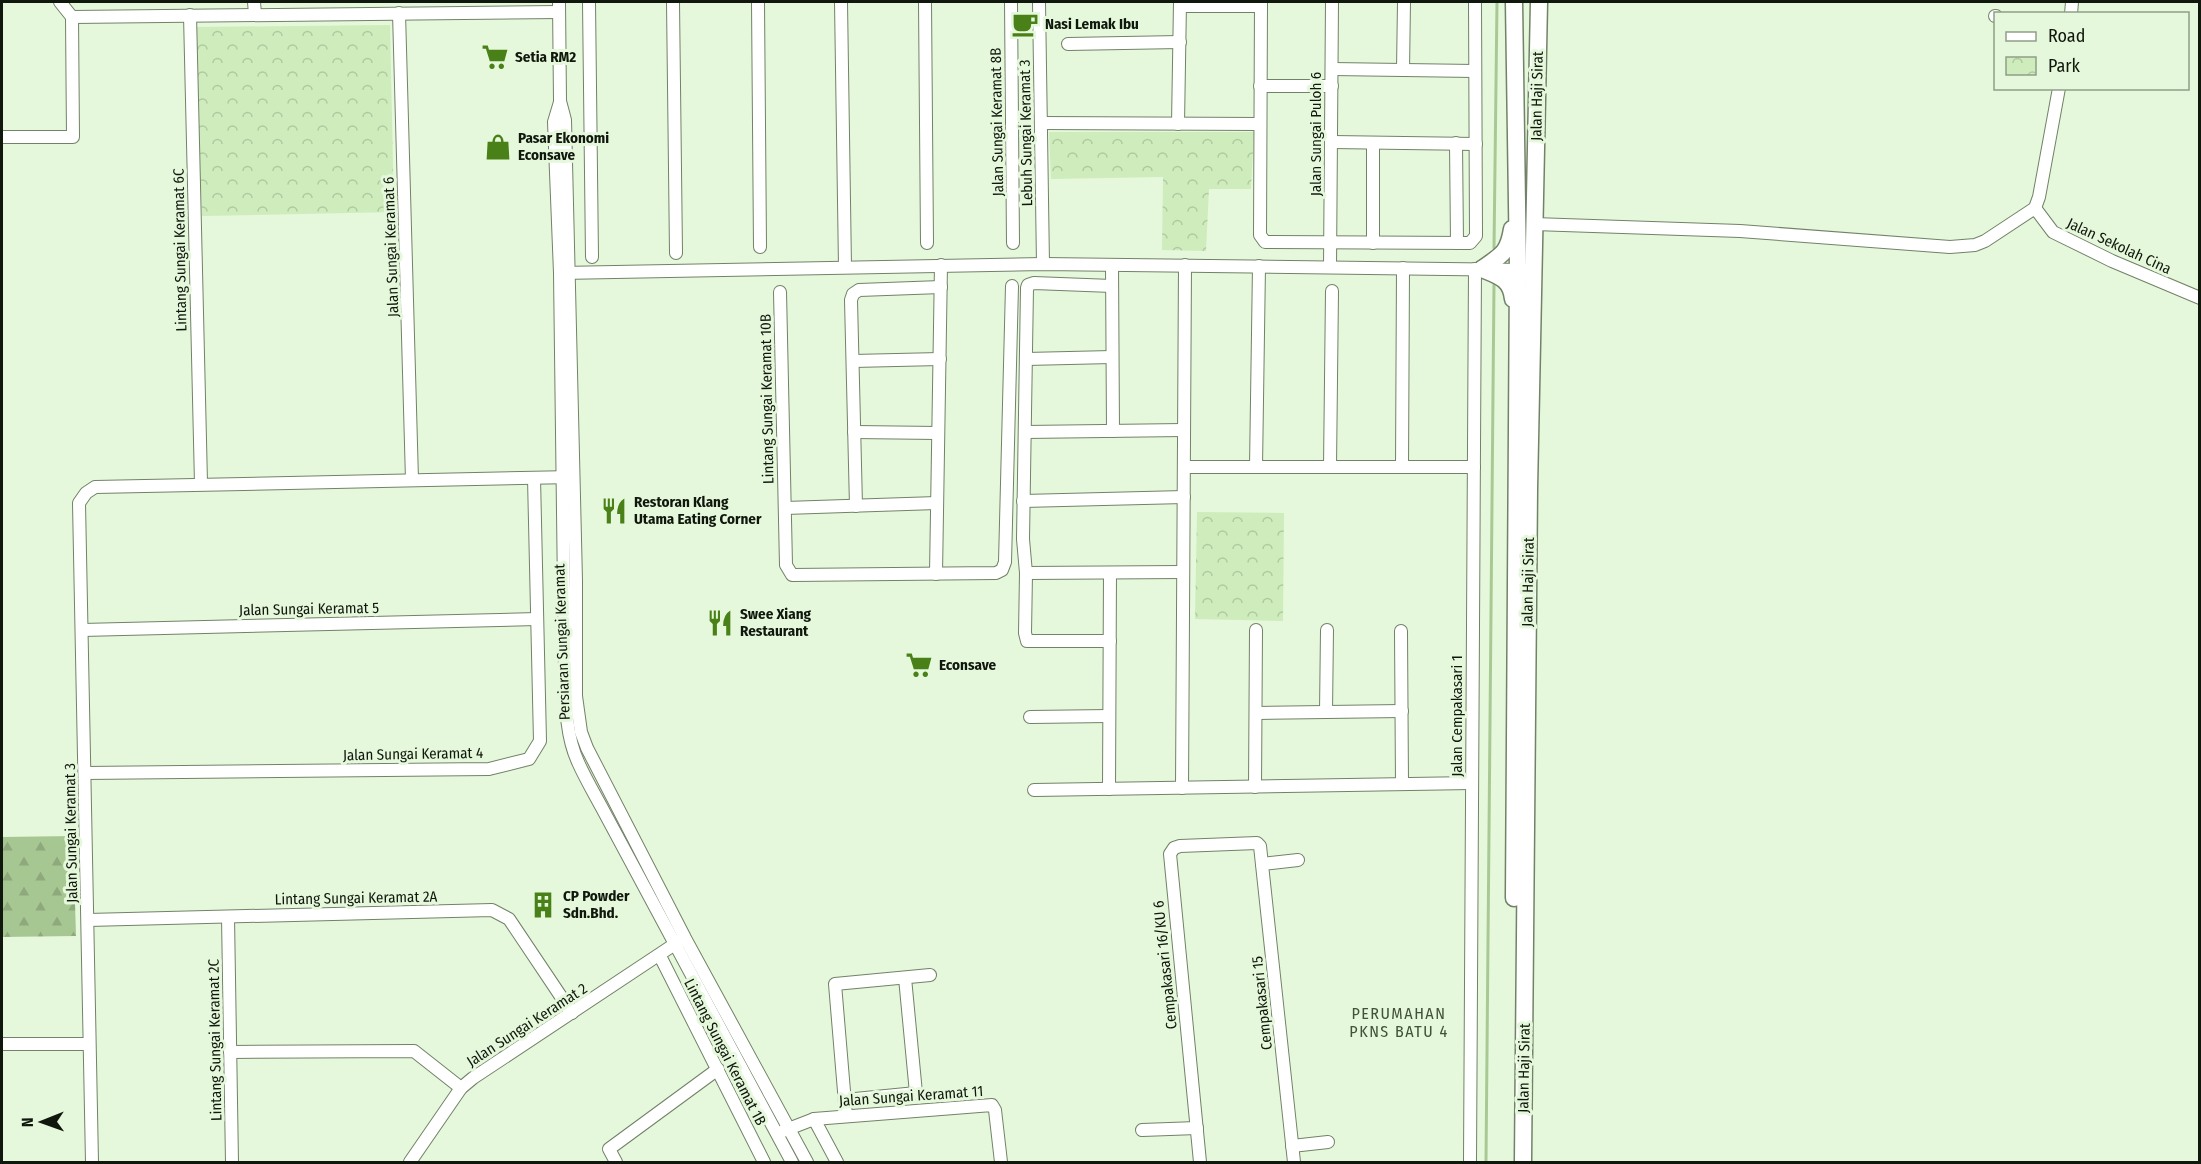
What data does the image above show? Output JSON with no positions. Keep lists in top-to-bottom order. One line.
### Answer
{"streets":{"main road":["Jalan Haji Sirat"],"street":["Jalan Sungai Keramat 8B","Lebuh Sungai Keramat 3","Jalan Sungai Puloh 6","Jalan Sekolah Cina","Jalan Sungai Keramat 6","Lintang Sungai Keramat 6C","Lintang Sungai Keramat 10B","Jalan Sungai Keramat 5","Persiaran Sungai Keramat","Jalan Cempakasari 1","Jalan Sungai Keramat 4","Jalan Sungai Keramat 3","Lintang Sungai Keramat 2A","Cempakasari 16/KU 6","Cempakasari 15","Jalan Sungai Keramat 2","Lintang Sungai Keramat 2C","Lintang Sungai Keramat 1B","Jalan Sungai Keramat 11"]},"crossings":[["Lintang Sungai Keramat 6C","Jalan Sungai Keramat 3"],["Jalan Sungai Keramat 5","Jalan Sungai Keramat 4"],["Jalan Sungai Keramat 5","Jalan Sungai Keramat 3"],["Persiaran Sungai Keramat","Jalan Sungai Keramat 2"],["Persiaran Sungai Keramat","Jalan Sungai Keramat 11"],["Jalan Sungai Keramat 4","Jalan Sungai Keramat 3"],["Jalan Sungai Keramat 3","Lintang Sungai Keramat 2A"],["Lintang Sungai Keramat 2A","Jalan Sungai Keramat 2"],["Lintang Sungai Keramat 2A","Lintang Sungai Keramat 2C"],["Cempakasari 16/KU 6","Cempakasari 15"],["Jalan Sungai Keramat 2","Lintang Sungai Keramat 1B"]],"districts":["PERUMAHAN PKNS BATU 4"],"places":{"cafe":["Nasi Lemak Ibu"],"supermarket":["Setia RM2","Econsave"],"shop":["Pasar Ekonomi Econsave"],"restaurant":["Restoran Klang Utama Eating Corner","Swee Xiang Restaurant"],"building":["CP Powder Sdn.Bhd."]},"legend":["Road","Park"],"north":"left"}
